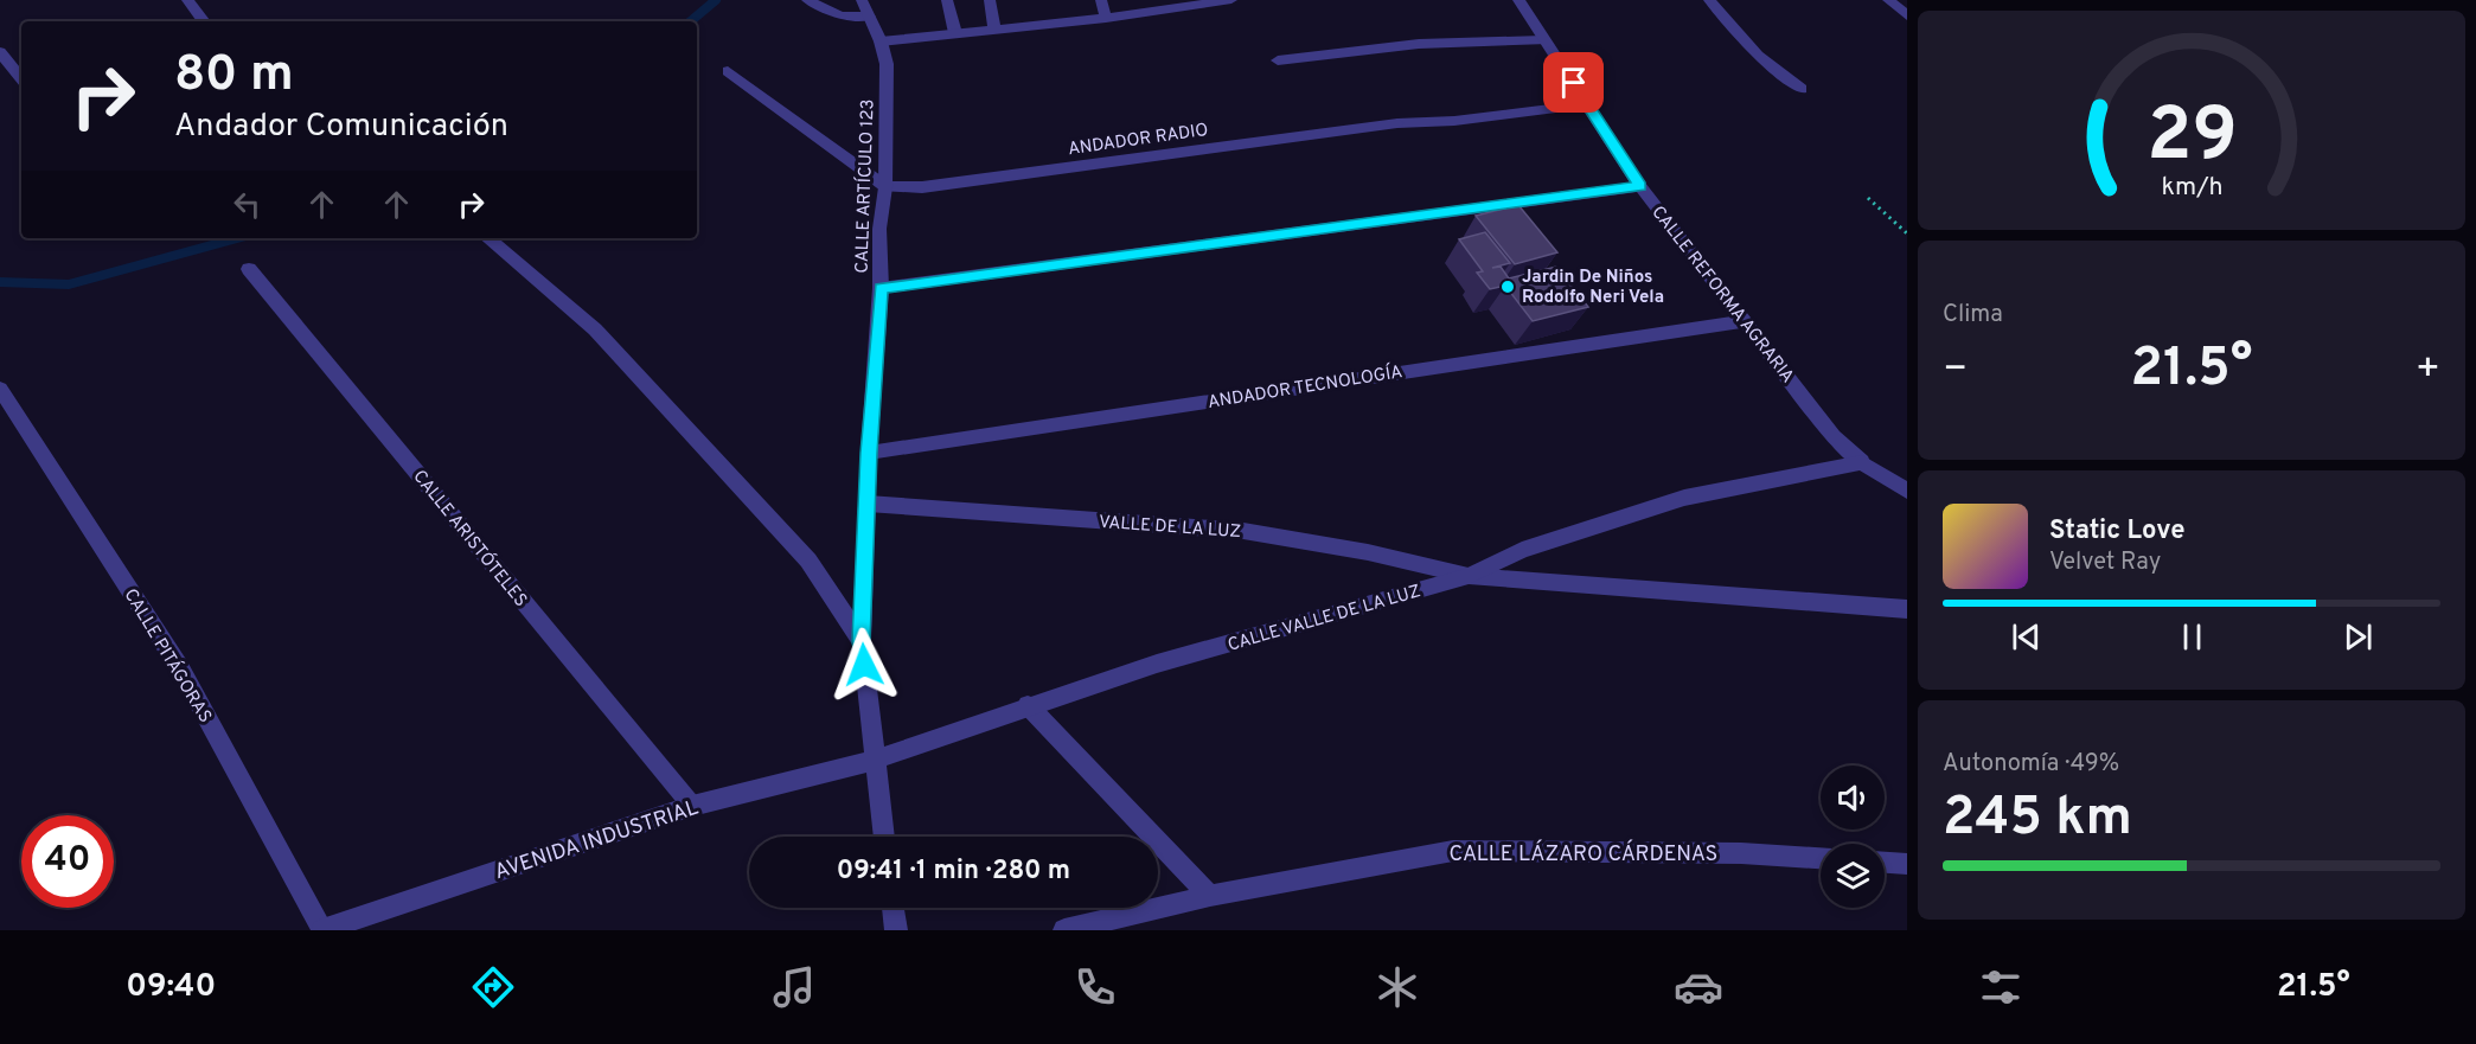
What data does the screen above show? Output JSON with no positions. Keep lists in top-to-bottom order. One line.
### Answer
{"streets":{"street":["ANDADOR RADIO","CALLE ARTÍCULO 123","CALLE REFORMA AGRARIA","ANDADOR TECNOLOGÍA","VALLE DE LA LUZ","CALLE ARISTÓTELES","CALLE VALLE DE LA LUZ","CALLE PITÁGORAS","AVENIDA INDUSTRIAL","CALLE LÁZARO CÁRDENAS"]},"crossings":[["ANDADOR RADIO","CALLE ARTÍCULO 123"],["ANDADOR RADIO","CALLE REFORMA AGRARIA"],["CALLE ARTÍCULO 123","ANDADOR TECNOLOGÍA"],["CALLE ARTÍCULO 123","VALLE DE LA LUZ"],["CALLE ARTÍCULO 123","CALLE VALLE DE LA LUZ"],["CALLE ARTÍCULO 123","AVENIDA INDUSTRIAL"],["CALLE REFORMA AGRARIA","ANDADOR TECNOLOGÍA"],["CALLE REFORMA AGRARIA","CALLE VALLE DE LA LUZ"],["VALLE DE LA LUZ","CALLE VALLE DE LA LUZ"],["CALLE ARISTÓTELES","AVENIDA INDUSTRIAL"],["CALLE VALLE DE LA LUZ","AVENIDA INDUSTRIAL"],["CALLE PITÁGORAS","AVENIDA INDUSTRIAL"]],"places":["Jardin De Niños Rodolfo Neri Vela"],"page":{"turn":["80 m","Andador Comunicación"],"tile":["Clima",["Autonomía · 49%","245 km"]],"heat":["−","21.5°","+"],"song":["Static Love","Velvet Ray"],"limit":"40","trip":"09:41 · 1 min · 280 m","tabs":["09:40","21.5°"],"gauge":["29","km/h"]}}
